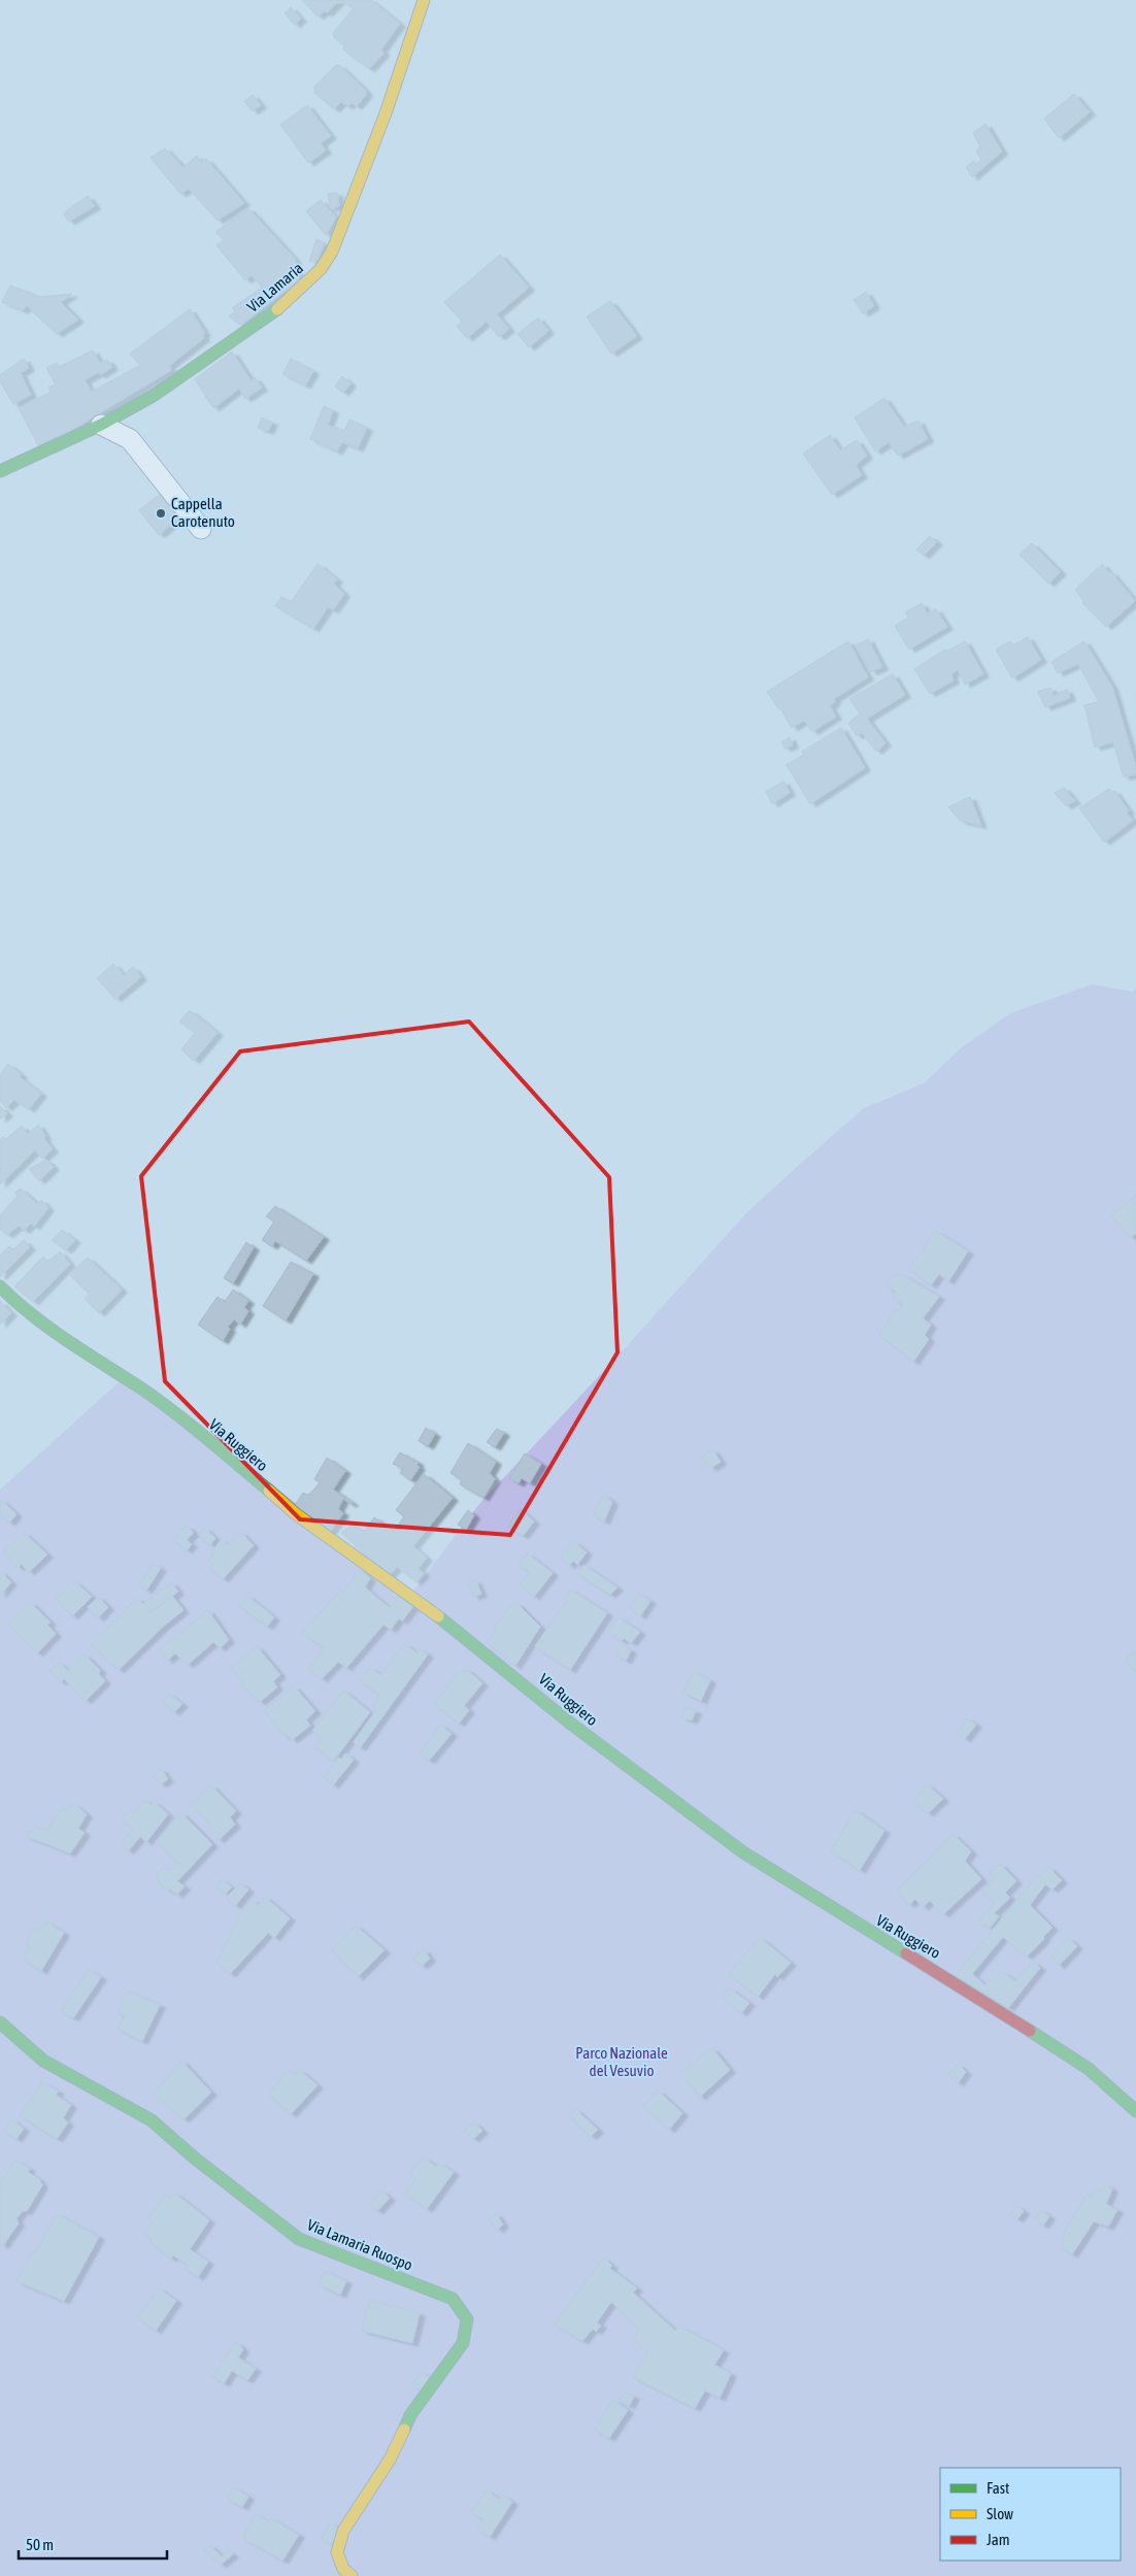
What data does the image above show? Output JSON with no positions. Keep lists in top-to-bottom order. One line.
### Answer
{"streets":{"street":["Via Lamaria","Via Ruggiero","Via Lamaria Ruospo"]},"parks":["Parco Nazionale del Vesuvio"],"places":["Cappella Carotenuto"],"legend":["Fast","Slow","Jam"],"scale_bar":"50 m"}
